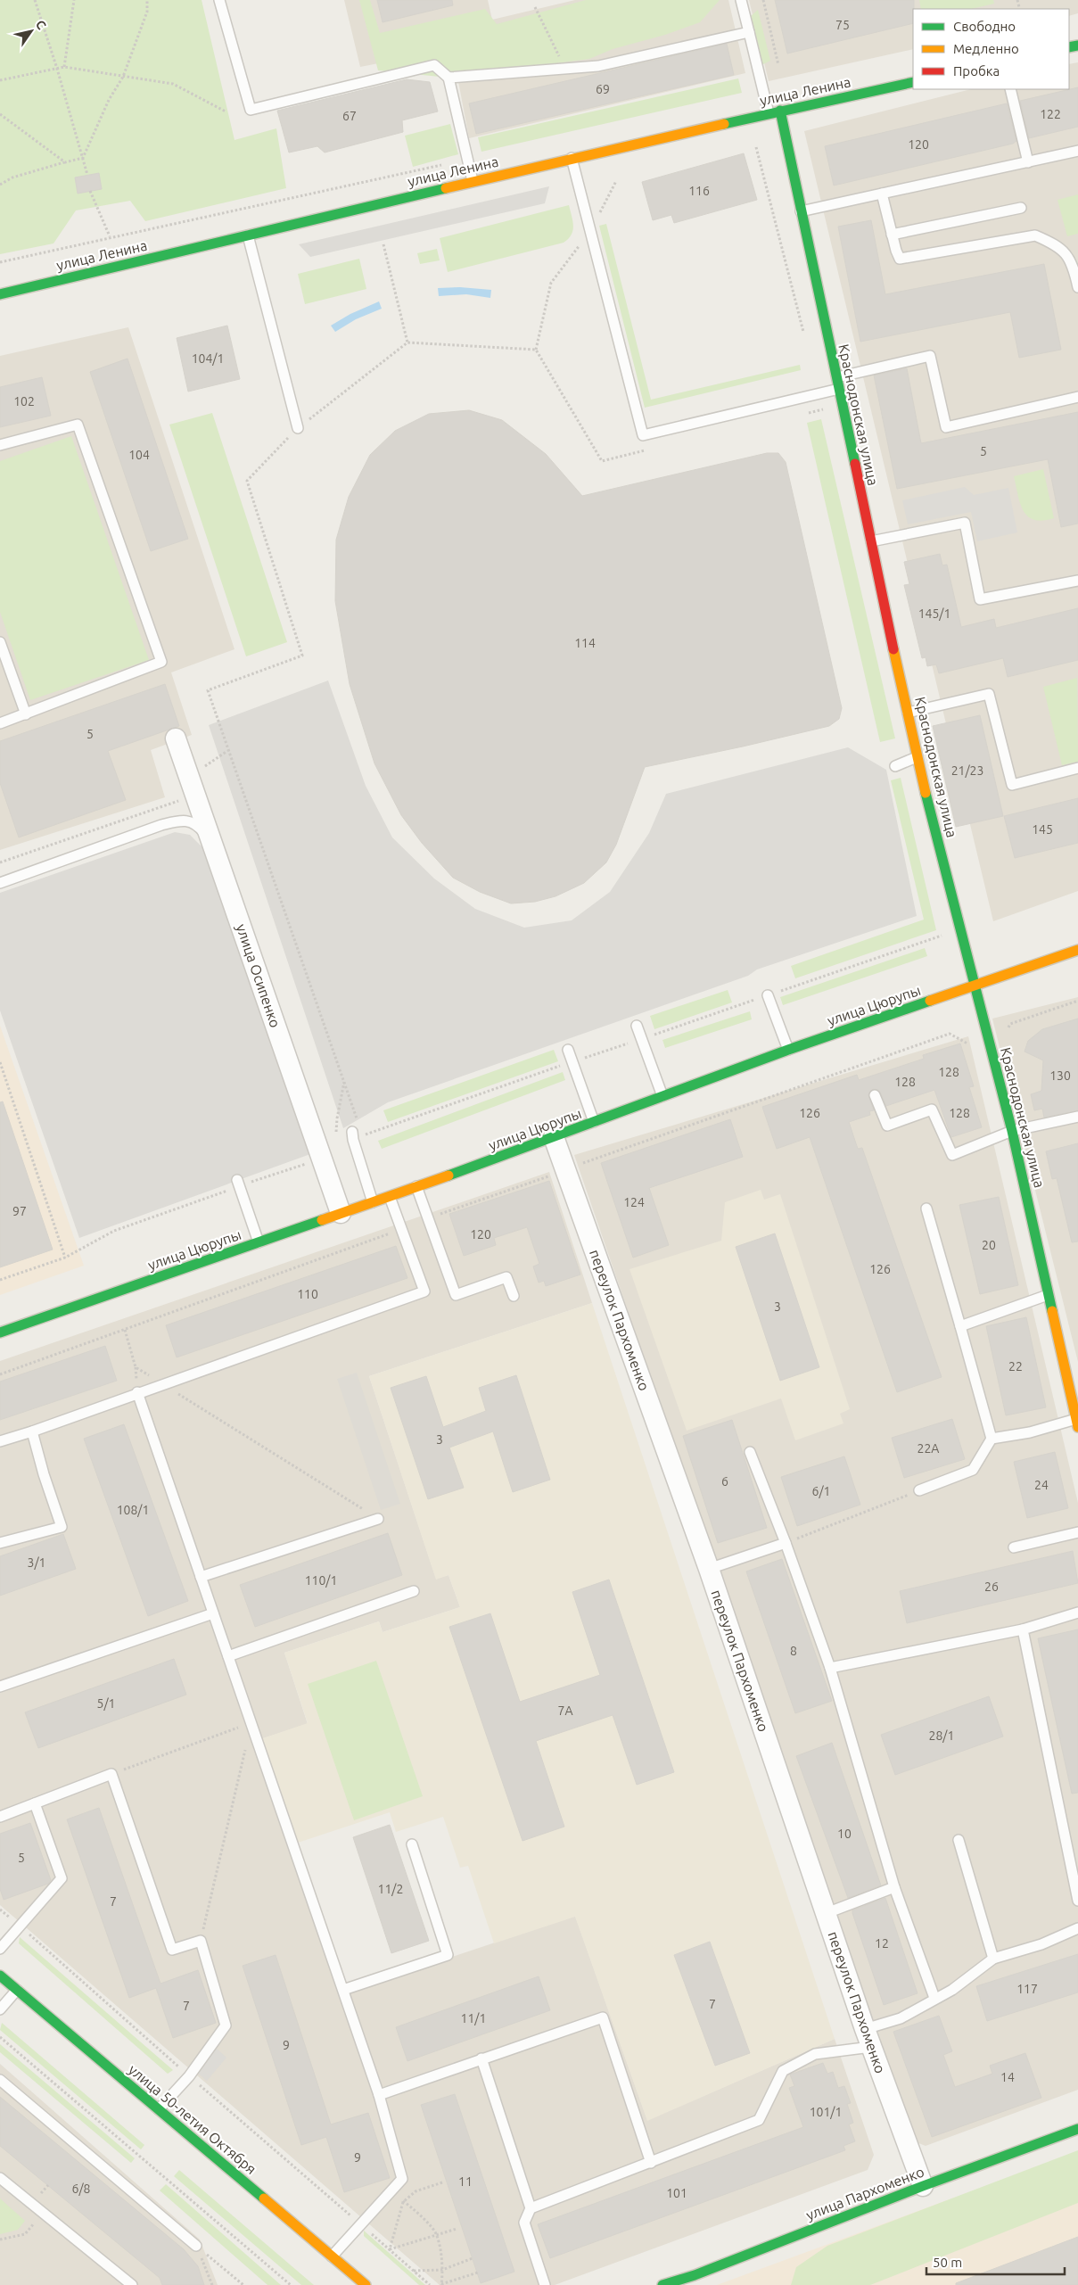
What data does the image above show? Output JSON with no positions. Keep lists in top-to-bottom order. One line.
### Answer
{"streets":{"main road":["улица Ленина","Краснодонская улица","улица Цюрупы","улица 50-летия Октября","улица Пархоменко"],"street":["улица Осипенко","переулок Пархоменко"]},"crossings":[["улица Ленина","Краснодонская улица"],["Краснодонская улица","улица Цюрупы"],["улица Осипенко","улица Цюрупы"],["улица Цюрупы","переулок Пархоменко"],["переулок Пархоменко","улица Пархоменко"]],"house_numbers":["75","69","122","67","120","116","104/1","102","5","104","145/1","114","5","21/23","145","128","130","128","126","128","124","97","120","20","126","110","3","22","3","22А","6","24","6/1","108/1","3/1","110/1","26","8","5/1","7А","28/1","10","5","11/2","7","12","117","7","7","11/1","9","14","101/1","9","11","6/8","101"],"legend":["Свободно","Медленно","Пробка"],"scale_bar":"50 m","north":"top right"}
